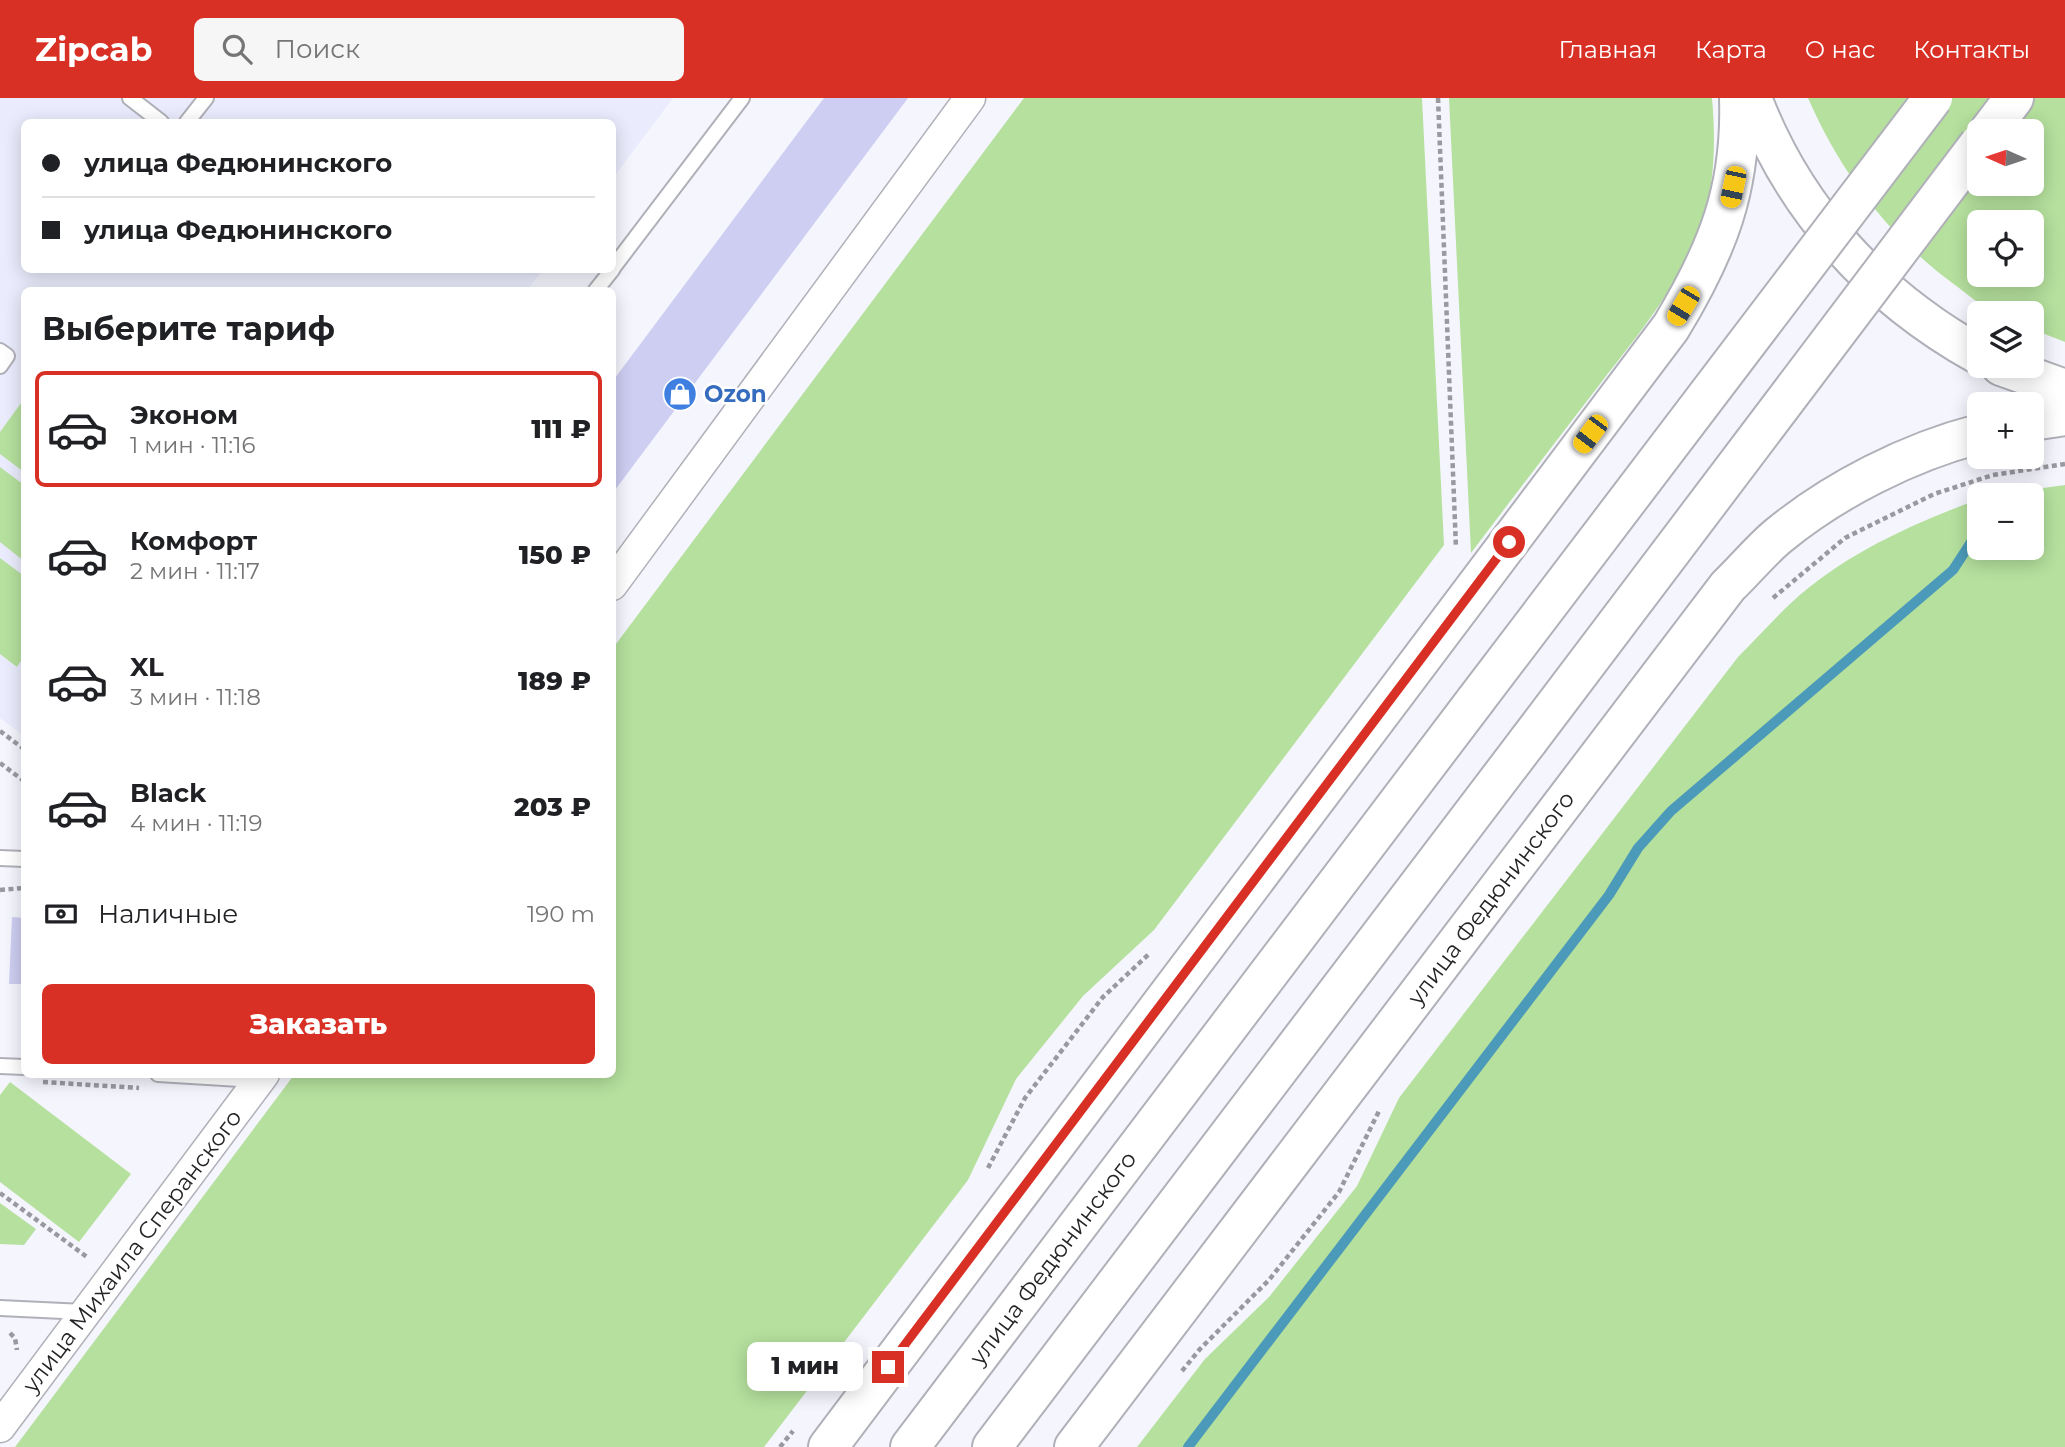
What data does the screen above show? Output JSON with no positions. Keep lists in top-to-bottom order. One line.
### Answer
{"streets":{"main road":["улица Федюнинского"],"street":["улица Михаила Сперанского"]},"places":{"shop":["Ozon"]},"north":"left","page":{"header":"Zipcab","search":"Поиск","nav":["Главная","Карта","О нас","Контакты"],"map_buttons":["+","−"],"banner":["улица Федюнинского","улица Федюнинского"],"heading":"Выберите тариф","list":[{"name":"Эконом","note":"1 мин · 11:16","value":"111 ₽"},{"name":"Комфорт","note":"2 мин · 11:17","value":"150 ₽"},{"name":"XL","note":"3 мин · 11:18","value":"189 ₽"},{"name":"Black","note":"4 мин · 11:19","value":"203 ₽"}],"pay":["Наличные","190 m"],"buttons":"Заказать","bubble":"1 мин"}}
